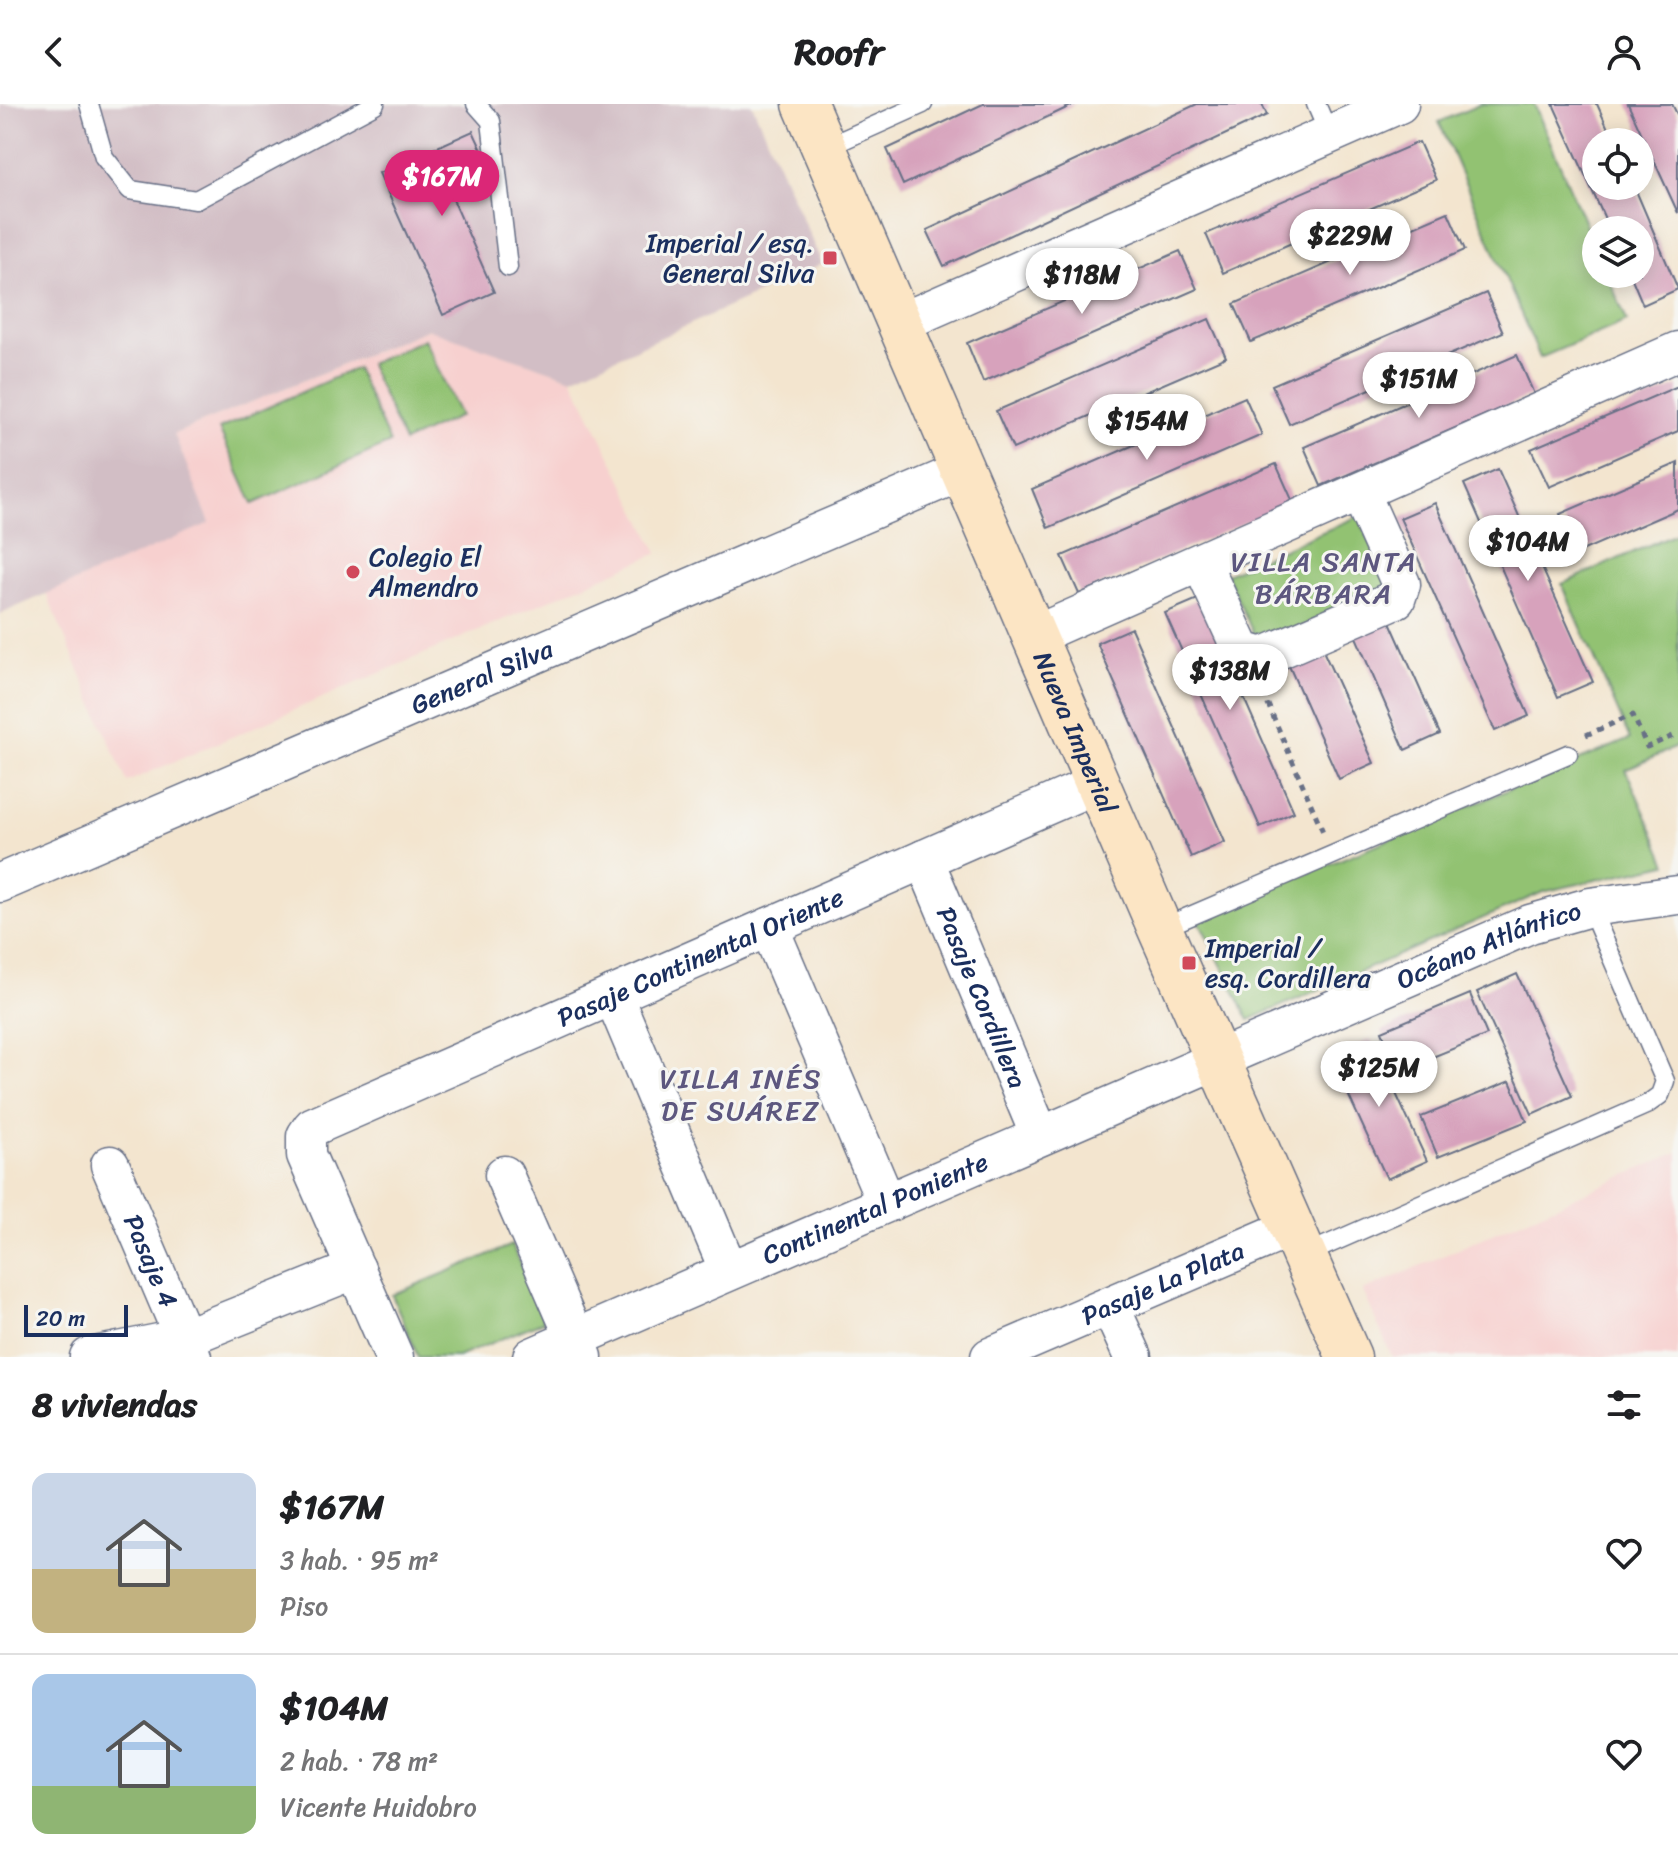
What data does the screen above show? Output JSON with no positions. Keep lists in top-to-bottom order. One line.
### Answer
{"streets":{"street":["General Silva","Nueva Imperial","Océano Atlántico","Pasaje Continental Oriente","Pasaje Cordillera","Continental Poniente","Pasaje 4","Pasaje La Plata"]},"crossings":[["General Silva","Nueva Imperial"],["Nueva Imperial","Océano Atlántico"],["Nueva Imperial","Pasaje Continental Oriente"],["Nueva Imperial","Continental Poniente"],["Nueva Imperial","Pasaje La Plata"],["Océano Atlántico","Continental Poniente"],["Pasaje Continental Oriente","Pasaje Cordillera"],["Pasaje Cordillera","Continental Poniente"]],"districts":["VILLA SANTA BÁRBARA","VILLA INÉS DE SUÁREZ"],"places":{"transit":["Imperial / esq. General Silva","Imperial / esq. Cordillera"],"other":["Colegio El Almendro"]},"scale_bar":"20 m","page":{"header":"Roofr","price":["$167M","$229M","$118M","$151M","$154M","$104M","$138M","$125M"],"scale":"20 m","heading":"8 viviendas","list":[{"name":"$167M","note":"3 hab. · 95 m² · Piso"},{"name":"$104M","note":"2 hab. · 78 m² · Vicente Huidobro"}]}}
